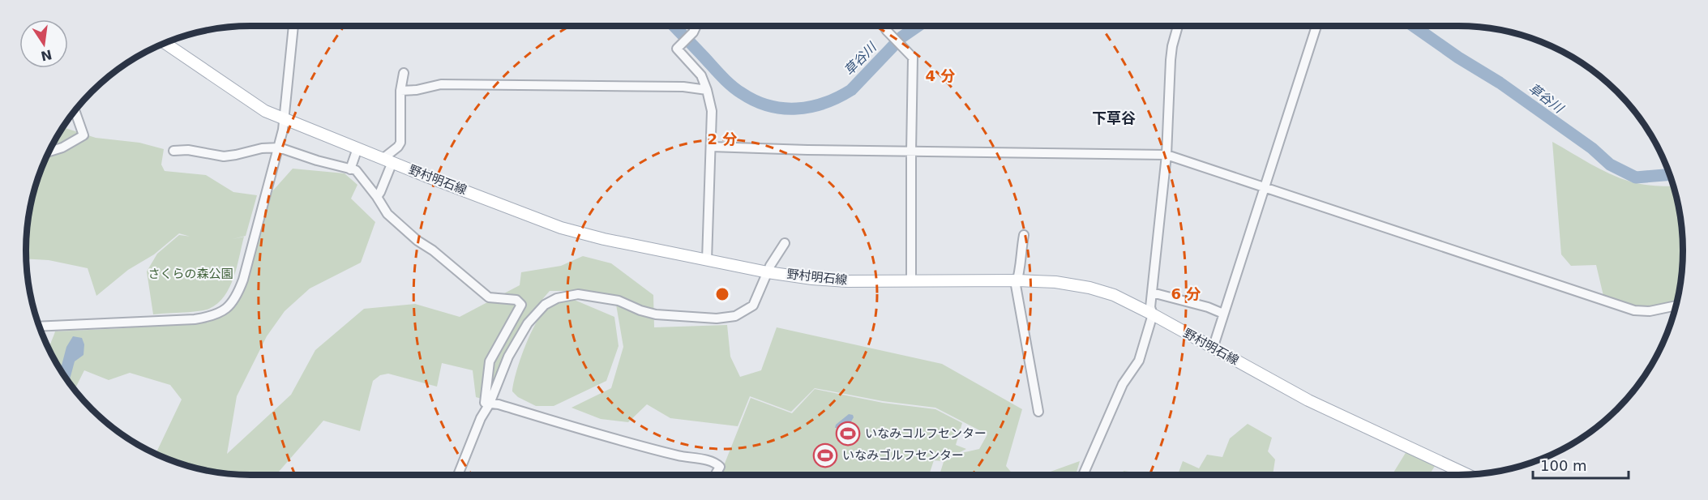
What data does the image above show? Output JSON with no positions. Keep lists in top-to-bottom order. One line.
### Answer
{"streets":{"main road":["野村明石線"]},"districts":["下草谷"],"water":["草谷川"],"parks":["さくらの森公園"],"places":{"sports":["いなみコルフセンター","いなみゴルフセンター"]},"scale_bar":"100 m","north":"bottom","rings":["4 分","2 分","6 分"]}
